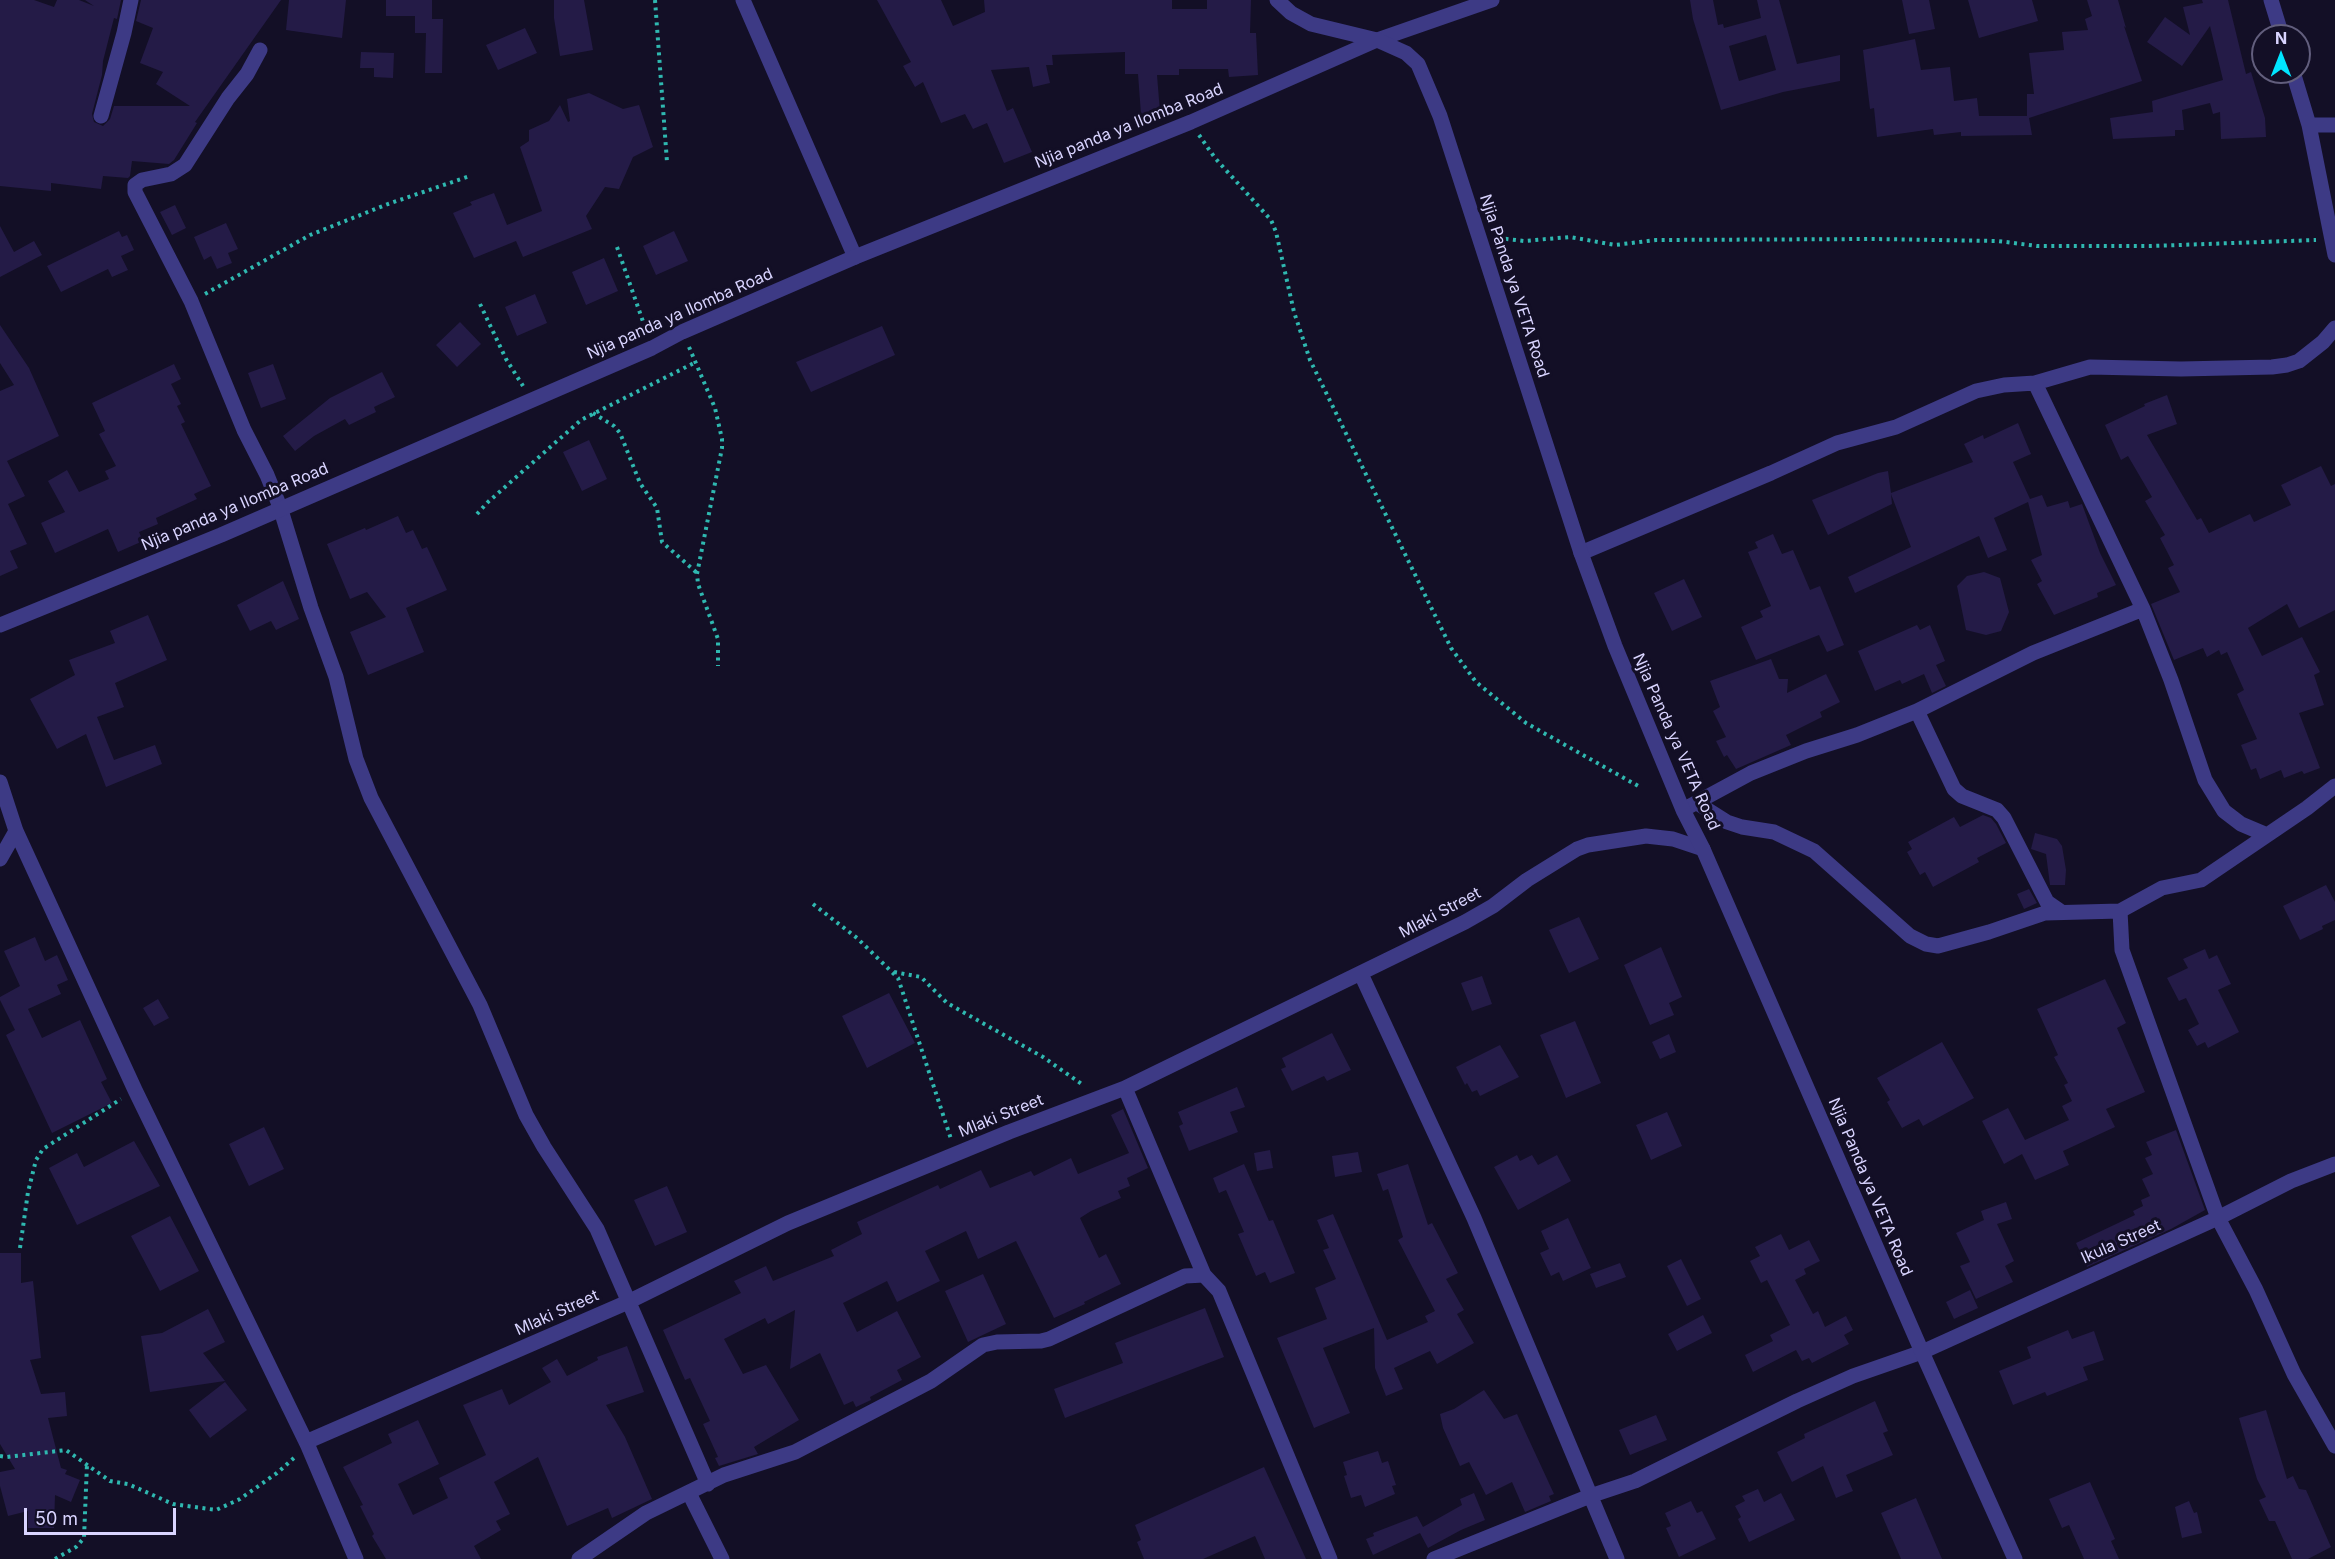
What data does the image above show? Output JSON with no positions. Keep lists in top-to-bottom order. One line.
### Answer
{"streets":{"street":["Njia panda ya Ilomba Road","Njia Panda ya VETA Road","Mlaki Street","Ikula Street"]},"crossings":[["Njia panda ya Ilomba Road","Njia Panda ya VETA Road"],["Njia Panda ya VETA Road","Mlaki Street"],["Njia Panda ya VETA Road","Ikula Street"]],"scale_bar":"50 m","north":"top"}
